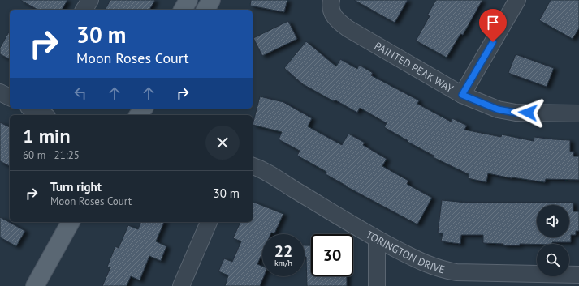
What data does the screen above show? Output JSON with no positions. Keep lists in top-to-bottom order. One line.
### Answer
{"streets":{"street":["PAINTED PEAK WAY","TORINGTON DRIVE"]},"page":{"turn":["30 m","Moon Roses Court"],"heading":["1 min","60 m · 21:25"],"list":[{"name":"Turn right","note":"Moon Roses Court","value":"30 m"}],"speed":"22 km/h","limit":"30"}}
